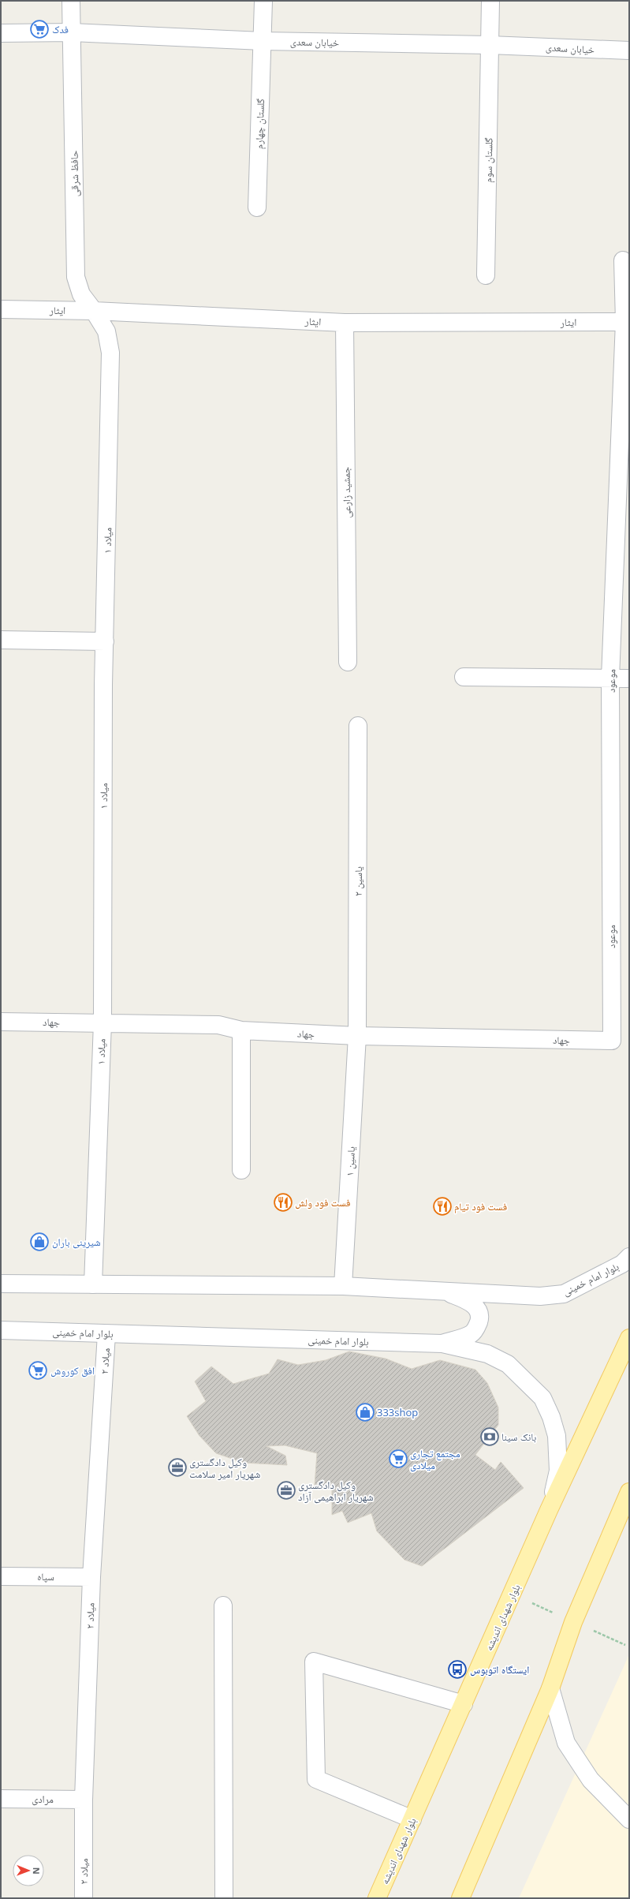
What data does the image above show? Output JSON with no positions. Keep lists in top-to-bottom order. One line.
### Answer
{"streets":{"main road":["بلوار شهدای اندیشه"],"street":["خیابان سعدی","گلستان چهارم","گلستان سوم","حافظ شرقی","ایثار","جمشید زارعی","میلاد ۱","موعود","یاسین ۲","جهاد","یاسین ۱","بلوار امام خمینی","میلاد ۲","سپاه","مرادی"]},"crossings":[["خیابان سعدی","گلستان چهارم"],["خیابان سعدی","گلستان سوم"],["خیابان سعدی","حافظ شرقی"],["حافظ شرقی","ایثار"],["حافظ شرقی","میلاد ۱"],["ایثار","جمشید زارعی"],["ایثار","میلاد ۱"],["ایثار","موعود"],["میلاد ۱","جهاد"],["میلاد ۱","بلوار امام خمینی"],["موعود","جهاد"],["یاسین ۲","جهاد"],["یاسین ۲","یاسین ۱"],["جهاد","یاسین ۱"],["یاسین ۱","بلوار امام خمینی"],["بلوار امام خمینی","میلاد ۲"],["بلوار امام خمینی","بلوار شهدای اندیشه"],["میلاد ۲","سپاه"],["میلاد ۲","مرادی"]],"places":{"supermarket":["فدک","افق کوروش","مجتمع تجاری میلادی"],"restaurant":["فست فود ولش","فست فود تیام"],"shop":["شیرینی باران","333shop"],"bank":["بانک سینا"],"office":["وکیل دادگستری شهریار امیر سلامت","وکیل دادگستری شهریار ابراهیمی آزاد"],"bus stop":["ایستگاه اتوبوس"]},"north":"right"}
